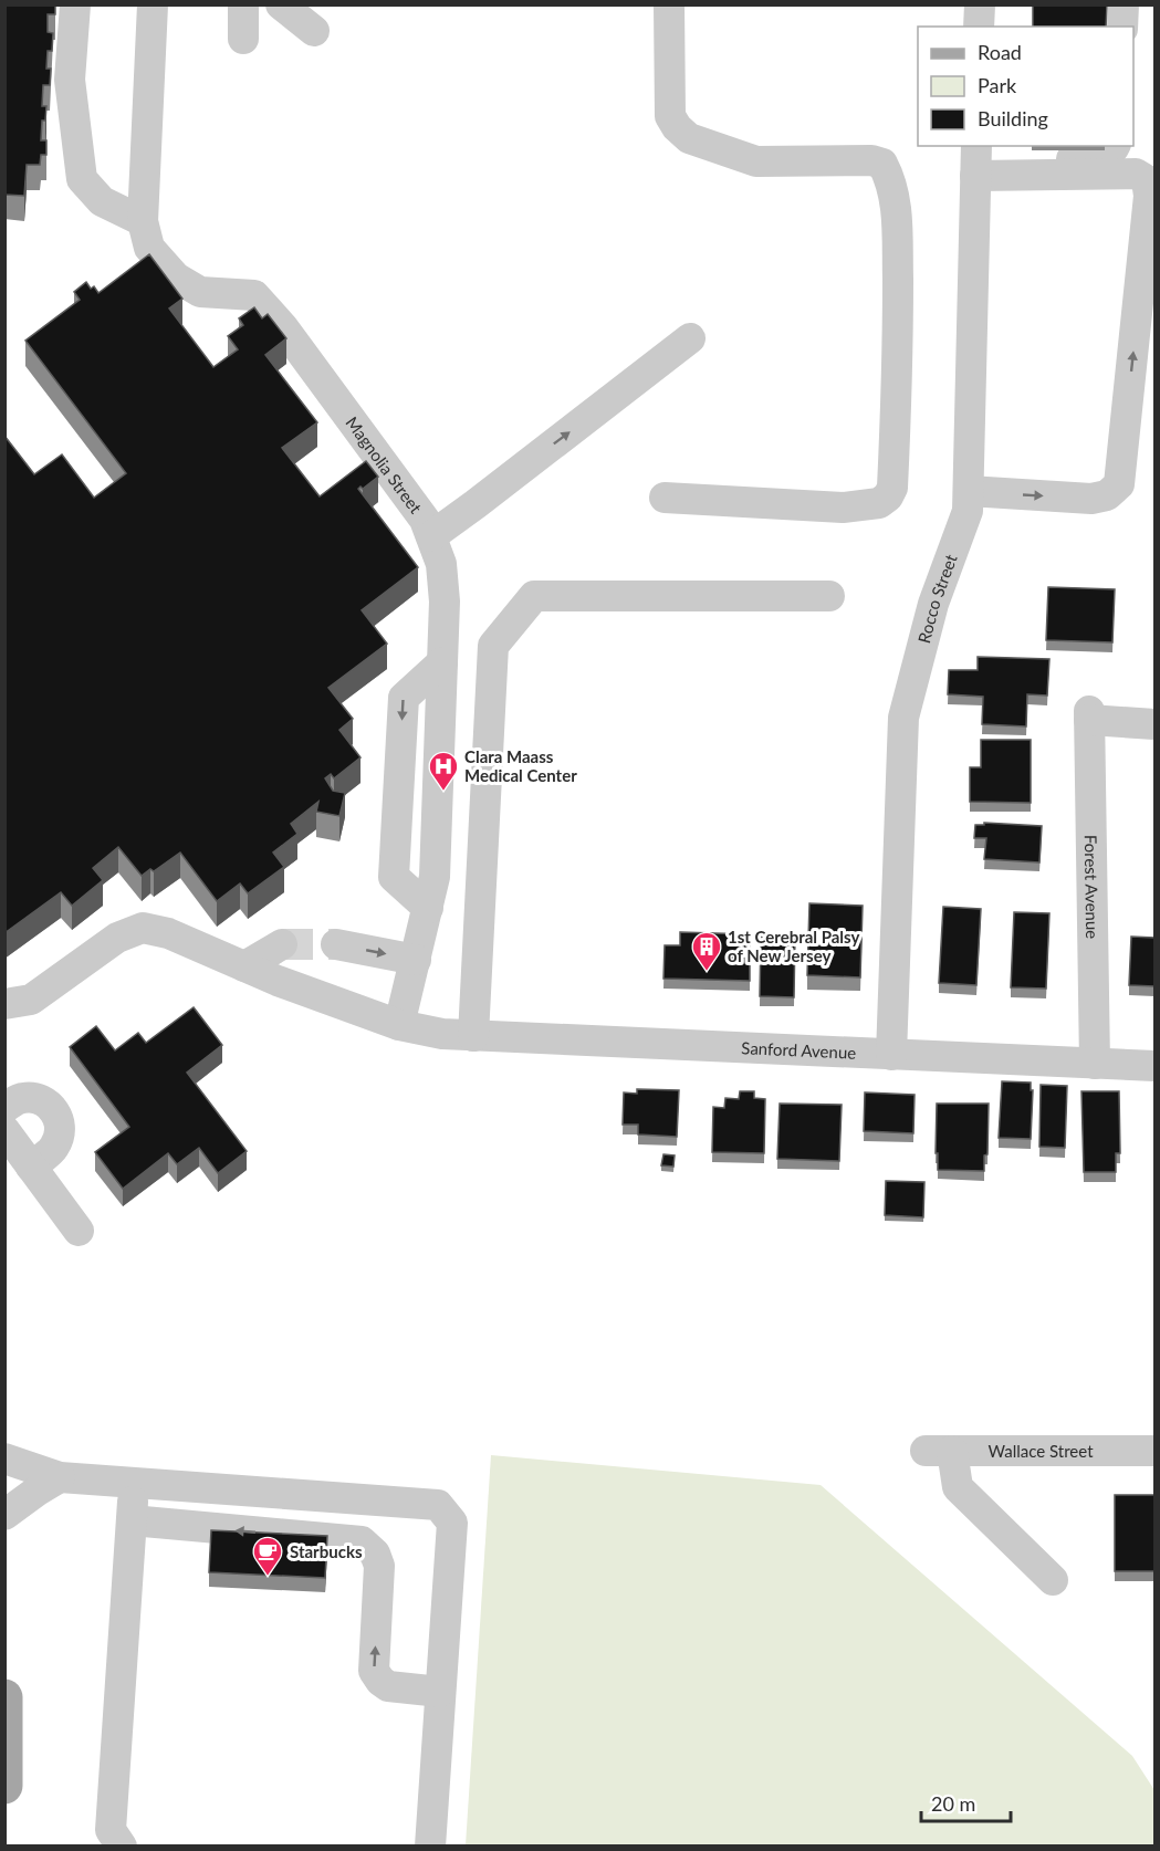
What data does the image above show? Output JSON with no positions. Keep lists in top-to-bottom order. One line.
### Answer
{"streets":{"street":["Magnolia Street","Rocco Street","Forest Avenue","Sanford Avenue","Wallace Street"]},"crossings":[["Magnolia Street","Sanford Avenue"],["Rocco Street","Sanford Avenue"],["Forest Avenue","Sanford Avenue"]],"places":{"hospital":["Clara Maass Medical Center"],"building":["1st Cerebral Palsy of New Jersey"],"cafe":["Starbucks"]},"legend":["Road","Park","Building"],"scale_bar":"20 m"}
